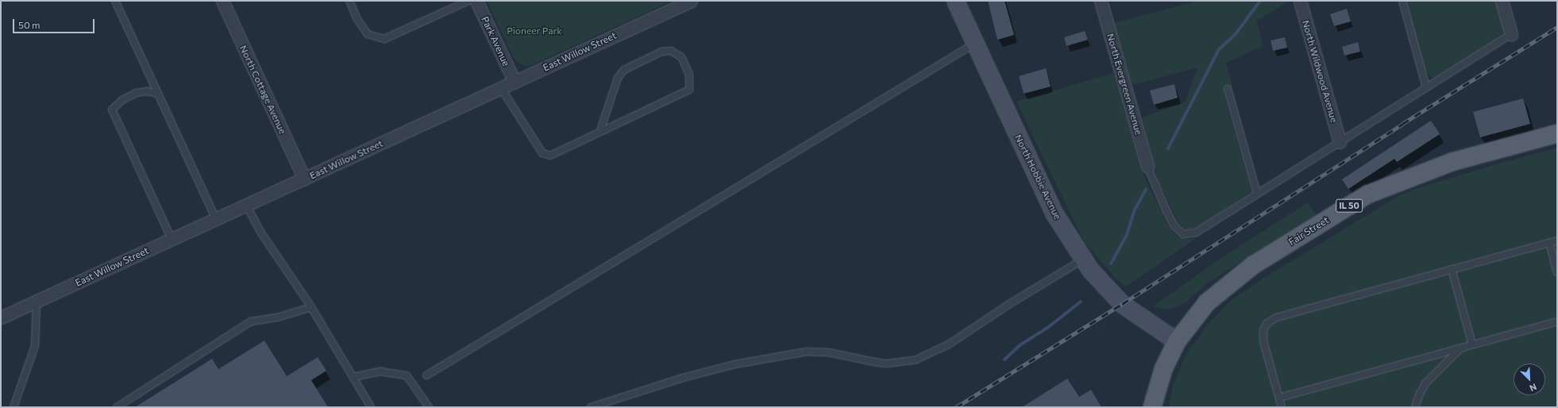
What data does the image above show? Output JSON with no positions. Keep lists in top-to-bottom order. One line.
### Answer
{"streets":{"main road":["North Hobbie Avenue","IL 50","Fair Street"],"street":["Park Avenue","East Willow Street","North Wildwood Avenue","North Evergreen Avenue","North Cottage Avenue"]},"crossings":[["Park Avenue","East Willow Street"],["East Willow Street","North Cottage Avenue"],["North Hobbie Avenue","IL 50"],["North Hobbie Avenue","Fair Street"],["IL 50","Fair Street"]],"parks":["Pioneer Park"],"scale_bar":"50 m","north":"bottom right"}
